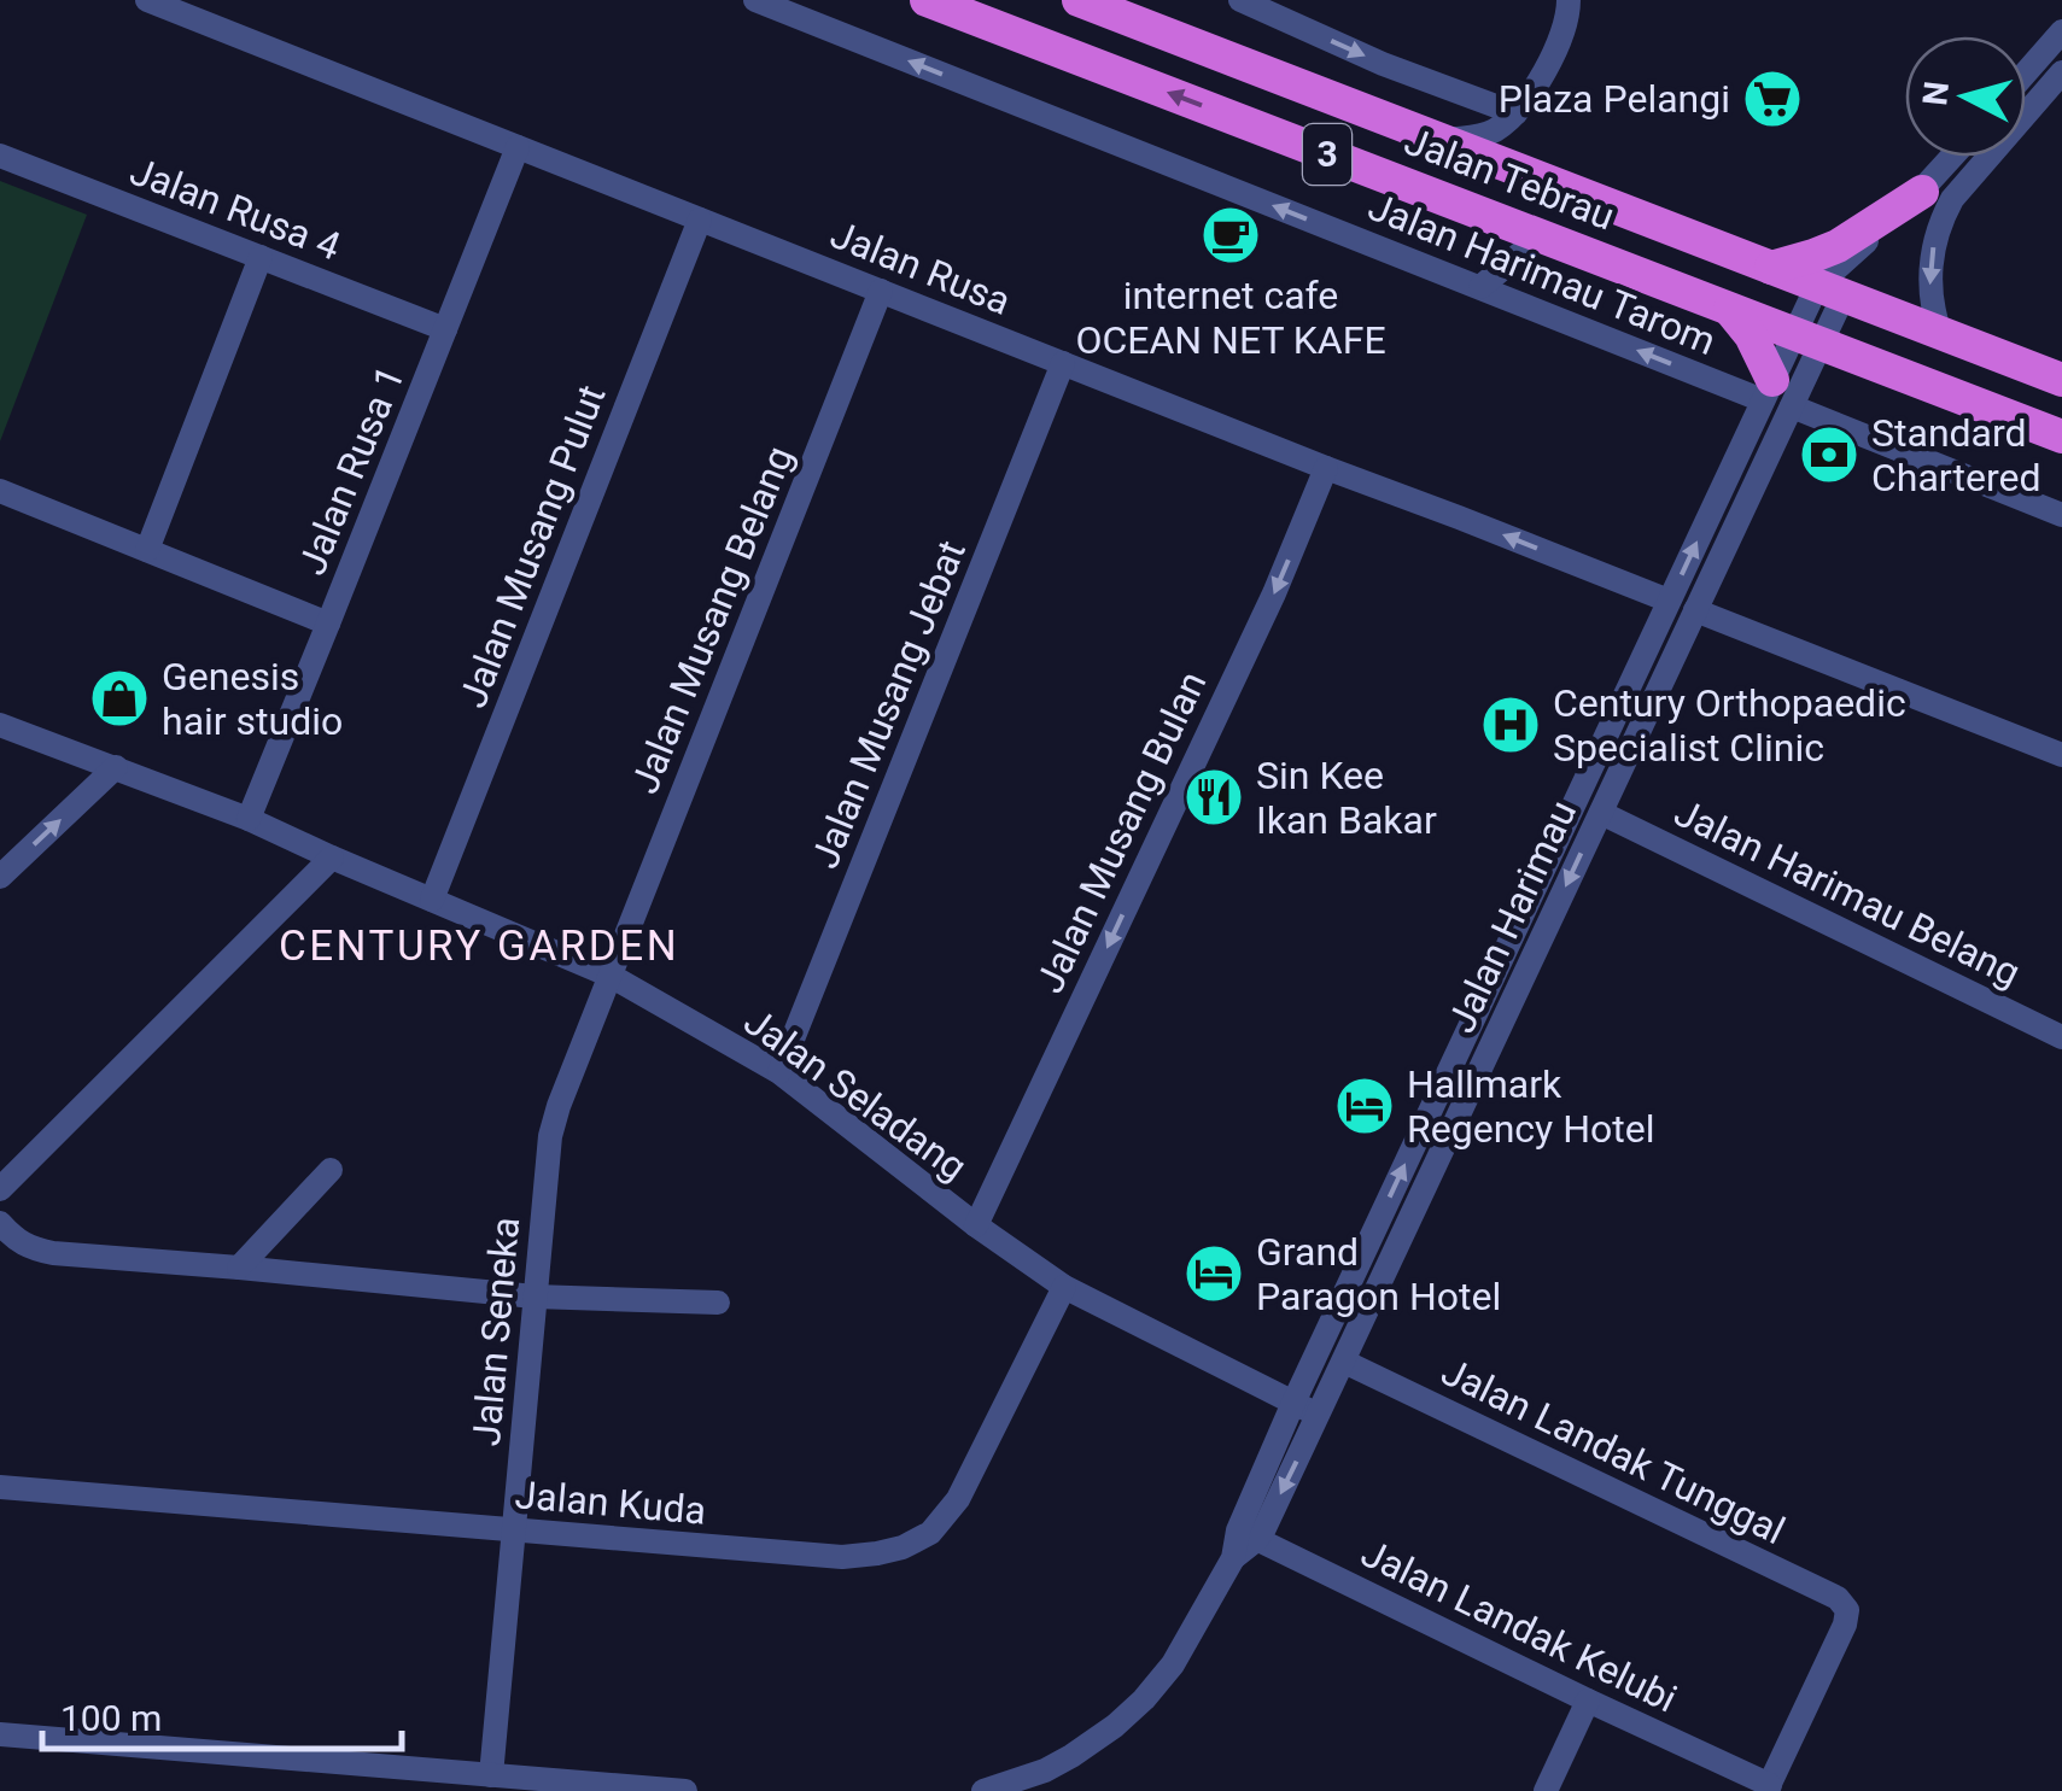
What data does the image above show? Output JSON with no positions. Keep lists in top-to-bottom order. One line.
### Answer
{"streets":{"highway":["3","Jalan Tebrau"],"street":["Jalan Rusa 4","Jalan Rusa","Jalan Harimau Tarom","Jalan Rusa 1","Jalan Musang Pulut","Jalan Musang Belang","Jalan Musang Jebat","Jalan Musang Bulan","Jalan Harimau Belang","Jalan Harimau","Jalan Seladang","Jalan Seneka","Jalan Landak Tunggal","Jalan Kuda","Jalan Landak Kelubi"]},"crossings":[["Jalan Tebrau","Jalan Harimau"],["Jalan Rusa 4","Jalan Rusa 1"],["Jalan Rusa","Jalan Rusa 1"],["Jalan Rusa","Jalan Musang Pulut"],["Jalan Rusa","Jalan Musang Belang"],["Jalan Rusa","Jalan Musang Jebat"],["Jalan Rusa","Jalan Musang Bulan"],["Jalan Rusa","Jalan Harimau"],["Jalan Harimau Tarom","Jalan Harimau"],["Jalan Rusa 1","Jalan Seladang"],["Jalan Musang Pulut","Jalan Seladang"],["Jalan Musang Belang","Jalan Seladang"],["Jalan Musang Belang","Jalan Seneka"],["Jalan Musang Jebat","Jalan Seladang"],["Jalan Musang Bulan","Jalan Seladang"],["Jalan Harimau Belang","Jalan Harimau"],["Jalan Harimau","Jalan Seladang"],["Jalan Harimau","Jalan Landak Tunggal"],["Jalan Harimau","Jalan Landak Kelubi"],["Jalan Seladang","Jalan Seneka"],["Jalan Seladang","Jalan Kuda"],["Jalan Seneka","Jalan Kuda"],["Jalan Landak Tunggal","Jalan Landak Kelubi"]],"one_way":["Jalan Harimau Tarom","Jalan Musang Bulan"],"districts":["CENTURY GARDEN"],"places":{"supermarket":["Plaza Pelangi"],"cafe":["internet cafe OCEAN NET KAFE"],"bank":["Standard Chartered"],"shop":["Genesis hair studio"],"hospital":["Century Orthopaedic Specialist Clinic"],"restaurant":["Sin Kee Ikan Bakar"],"hotel":["Hallmark Regency Hotel","Grand Paragon Hotel"]},"scale_bar":"100 m","north":"left"}
